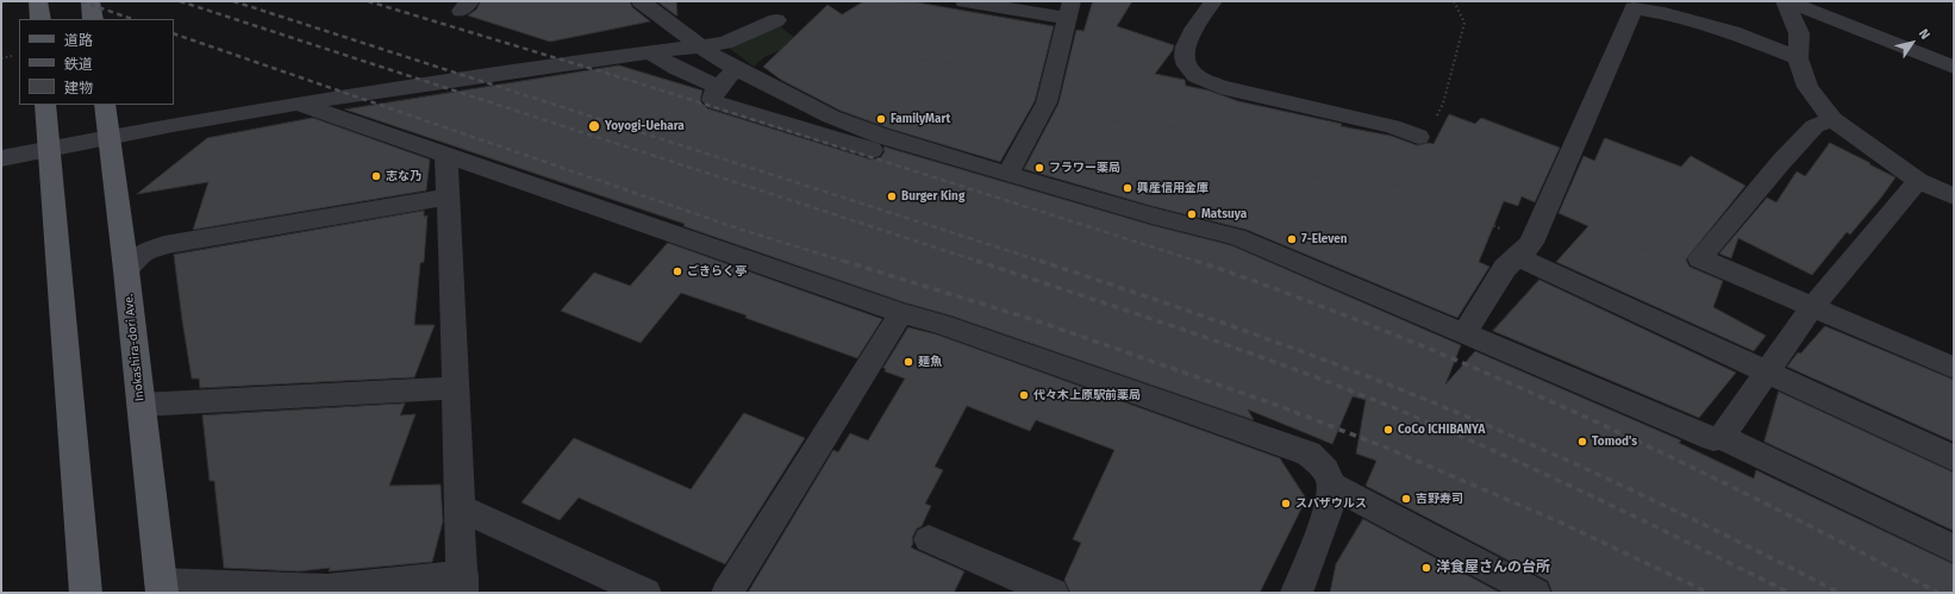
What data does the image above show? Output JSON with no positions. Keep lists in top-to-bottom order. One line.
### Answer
{"streets":{"main road":["Inokashira-dori Ave."]},"places":["FamilyMart","Yoyogi-Uehara","フラワー薬局","志な乃","興産信用金庫","Burger King","Matsuya","7-Eleven","ごきらく亭","麺魚","代々木上原駅前薬局","CoCo ICHIBANYA","Tomod's","吉野寿司","スパザウルス","洋食屋さんの台所"],"legend":["道路","鉄道","建物"],"north":"top right"}
